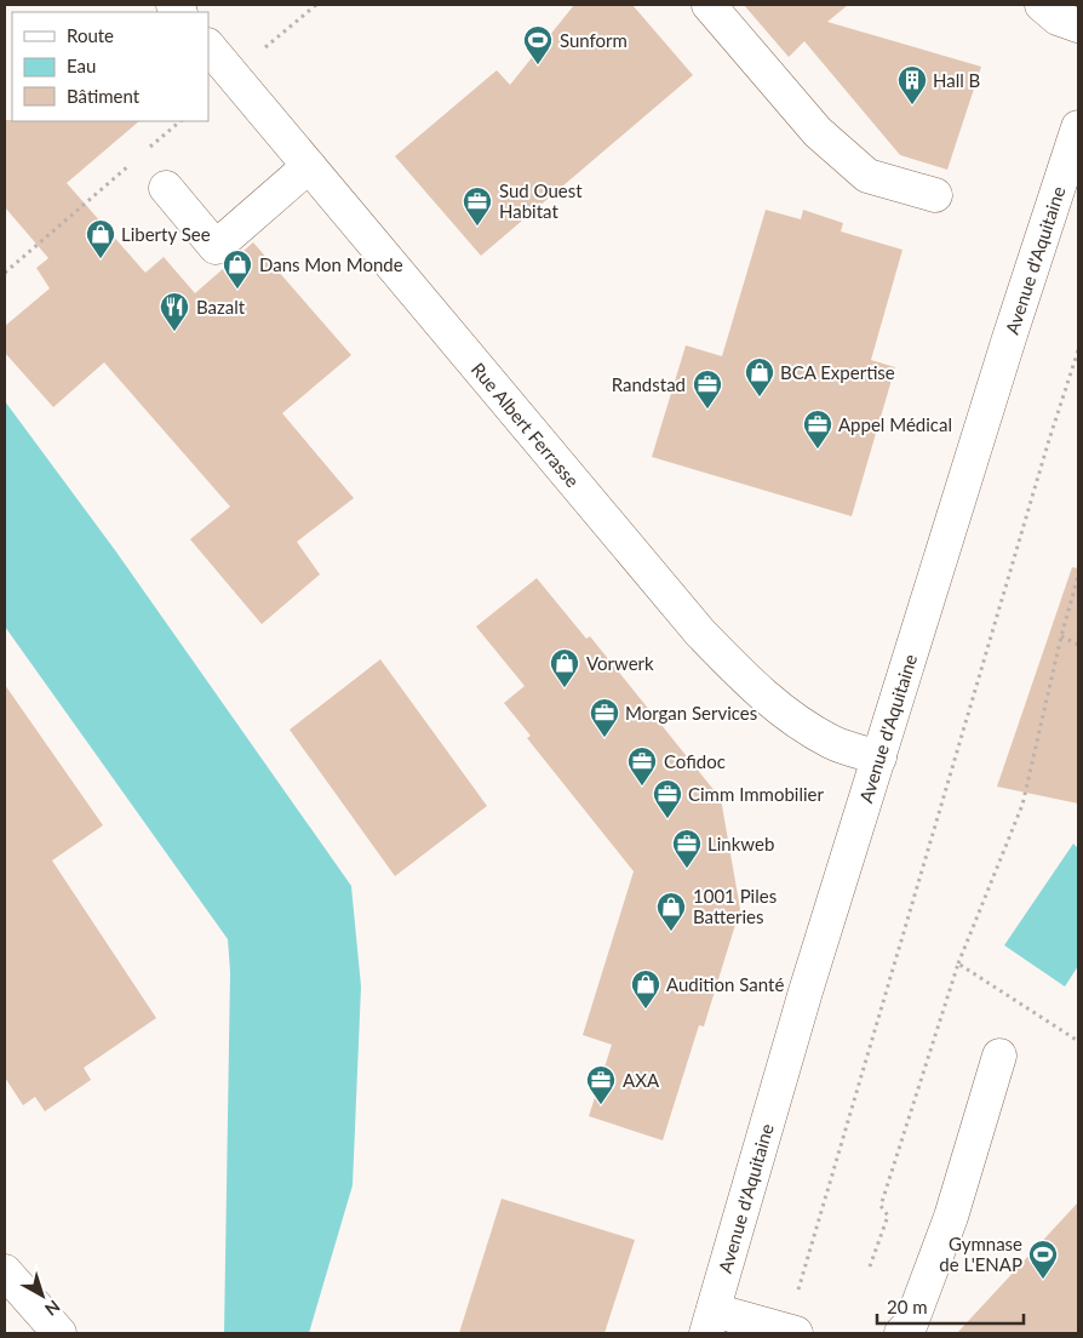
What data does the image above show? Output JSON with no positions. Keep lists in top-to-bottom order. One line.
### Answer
{"streets":{"street":["Avenue d'Aquitaine","Rue Albert Ferrasse"]},"crossings":[["Avenue d'Aquitaine","Rue Albert Ferrasse"]],"places":{"sports":["Sunform","Gymnase de L'ENAP"],"building":["Hall B"],"office":["Sud Ouest Habitat","Randstad","Appel Médical","Morgan Services","Cofidoc","Cimm Immobilier","Linkweb","AXA"],"shop":["Liberty See","Dans Mon Monde","BCA Expertise","Vorwerk","1001 Piles Batteries","Audition Santé"],"restaurant":["Bazalt"]},"legend":["Route","Eau","Bâtiment"],"scale_bar":"20 m","north":"bottom right"}
